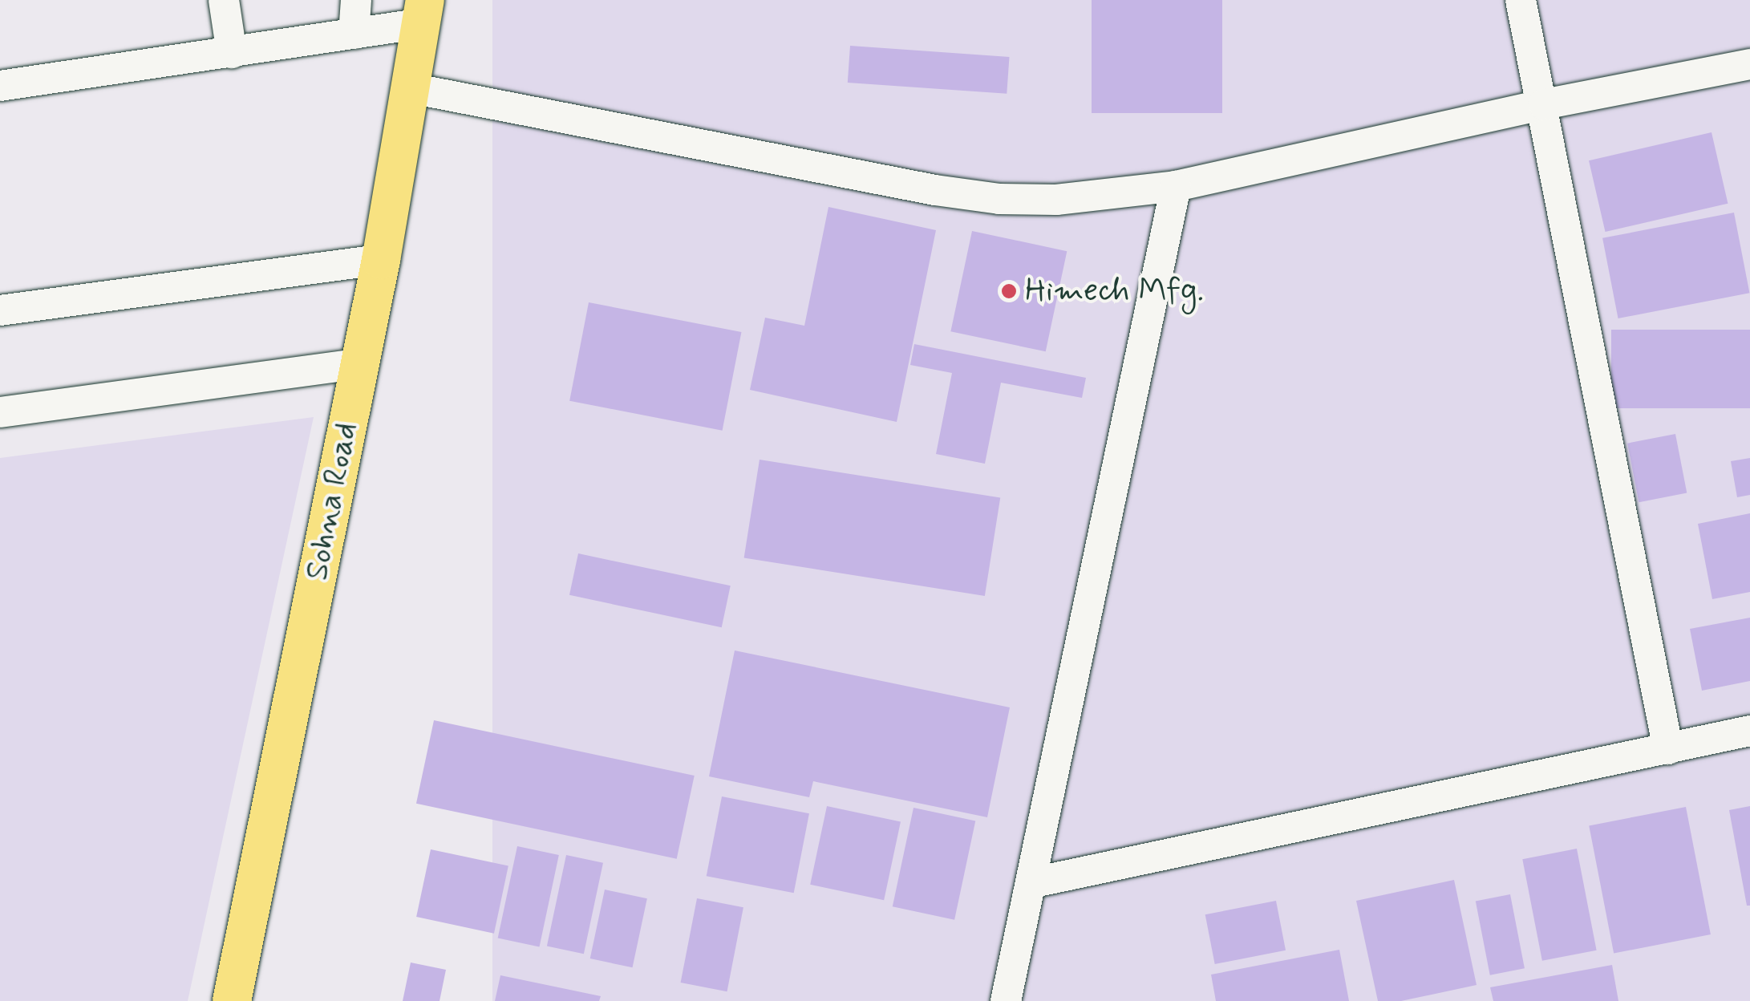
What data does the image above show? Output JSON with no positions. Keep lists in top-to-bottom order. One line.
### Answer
{"streets":{"main road":["Sohna Road"]},"places":["Himech Mfg."]}
